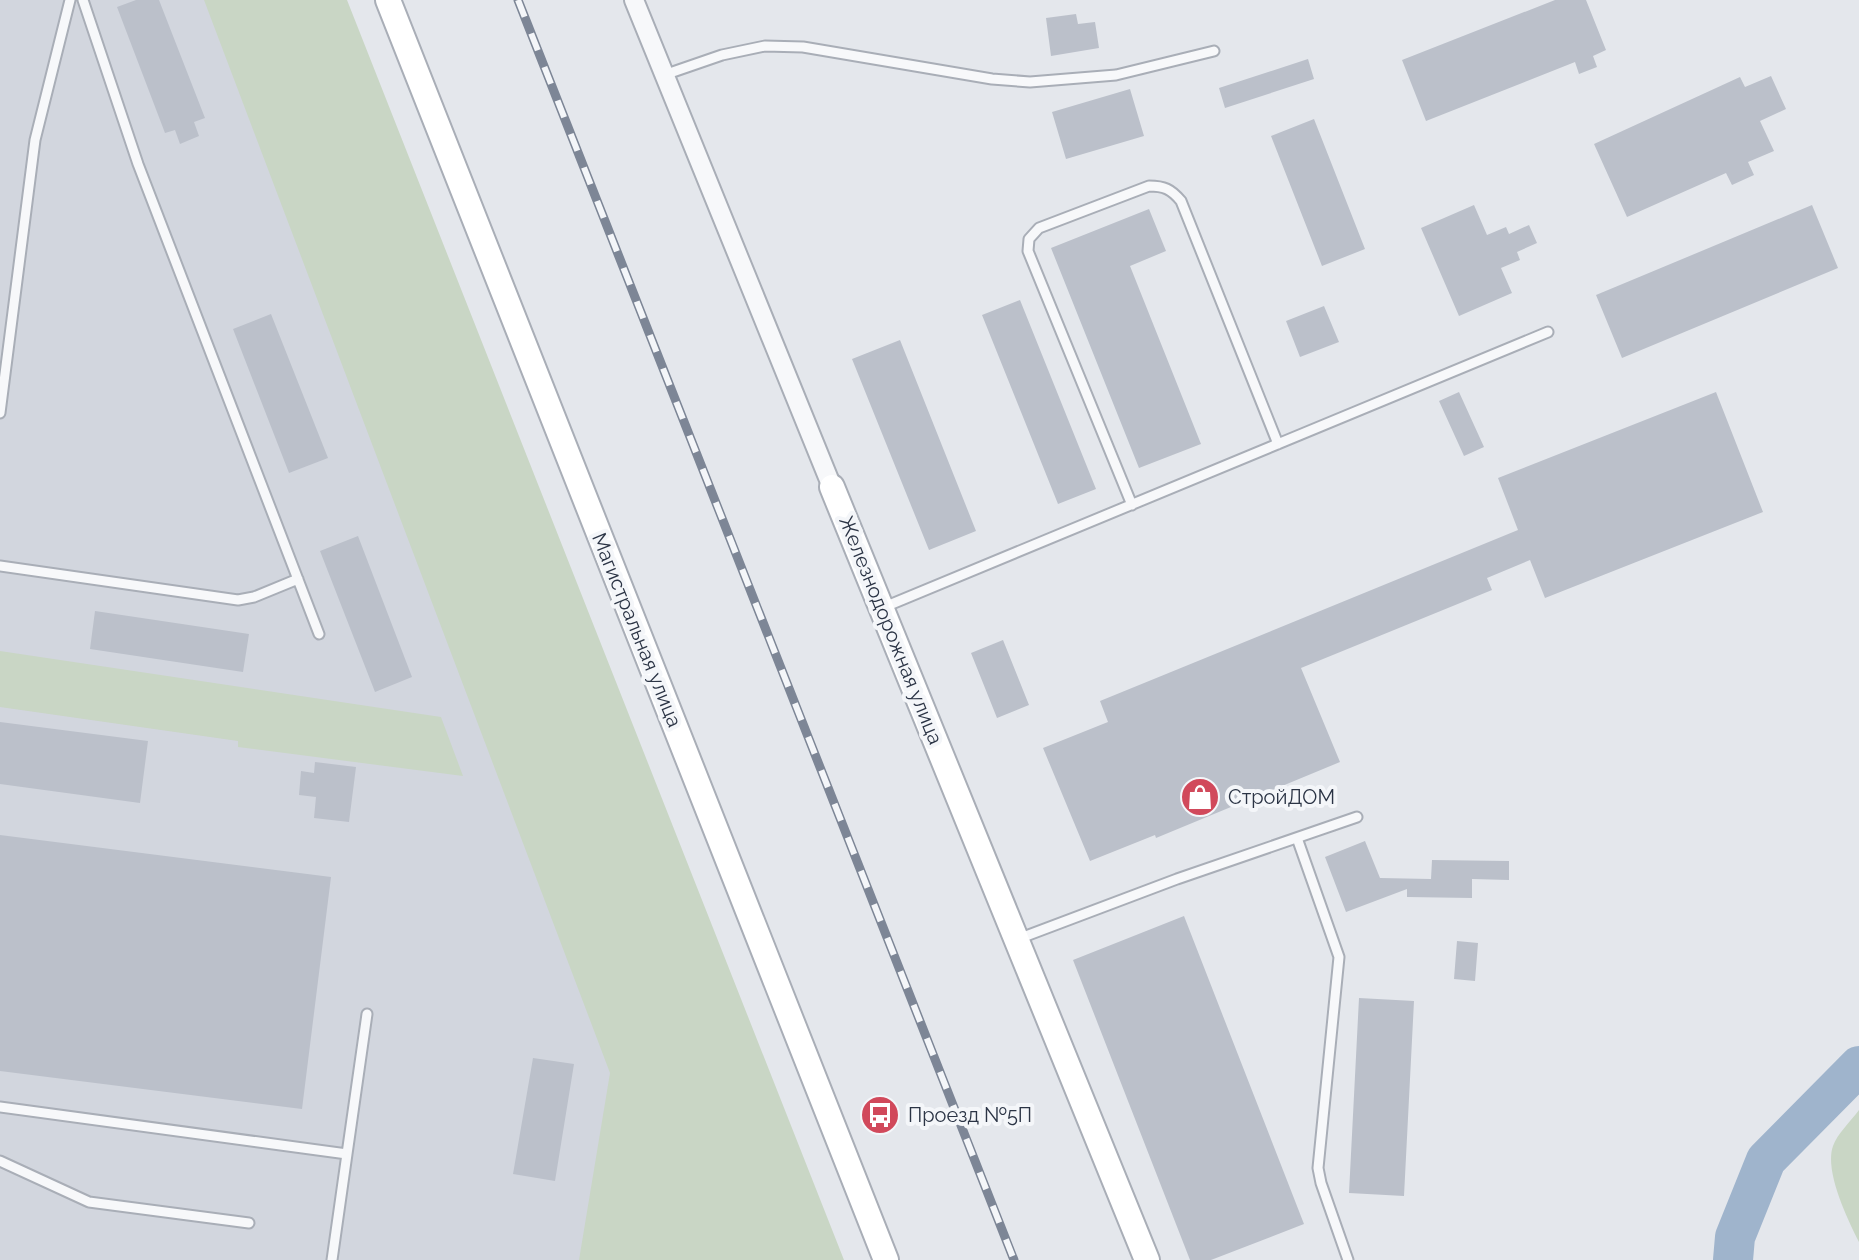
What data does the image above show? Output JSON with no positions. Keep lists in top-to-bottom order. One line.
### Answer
{"streets":{"main road":["Магистральная улица","Железнодорожная улица"]},"places":{"shop":["СтройДОМ"],"bus stop":["Проезд №5П"]}}
